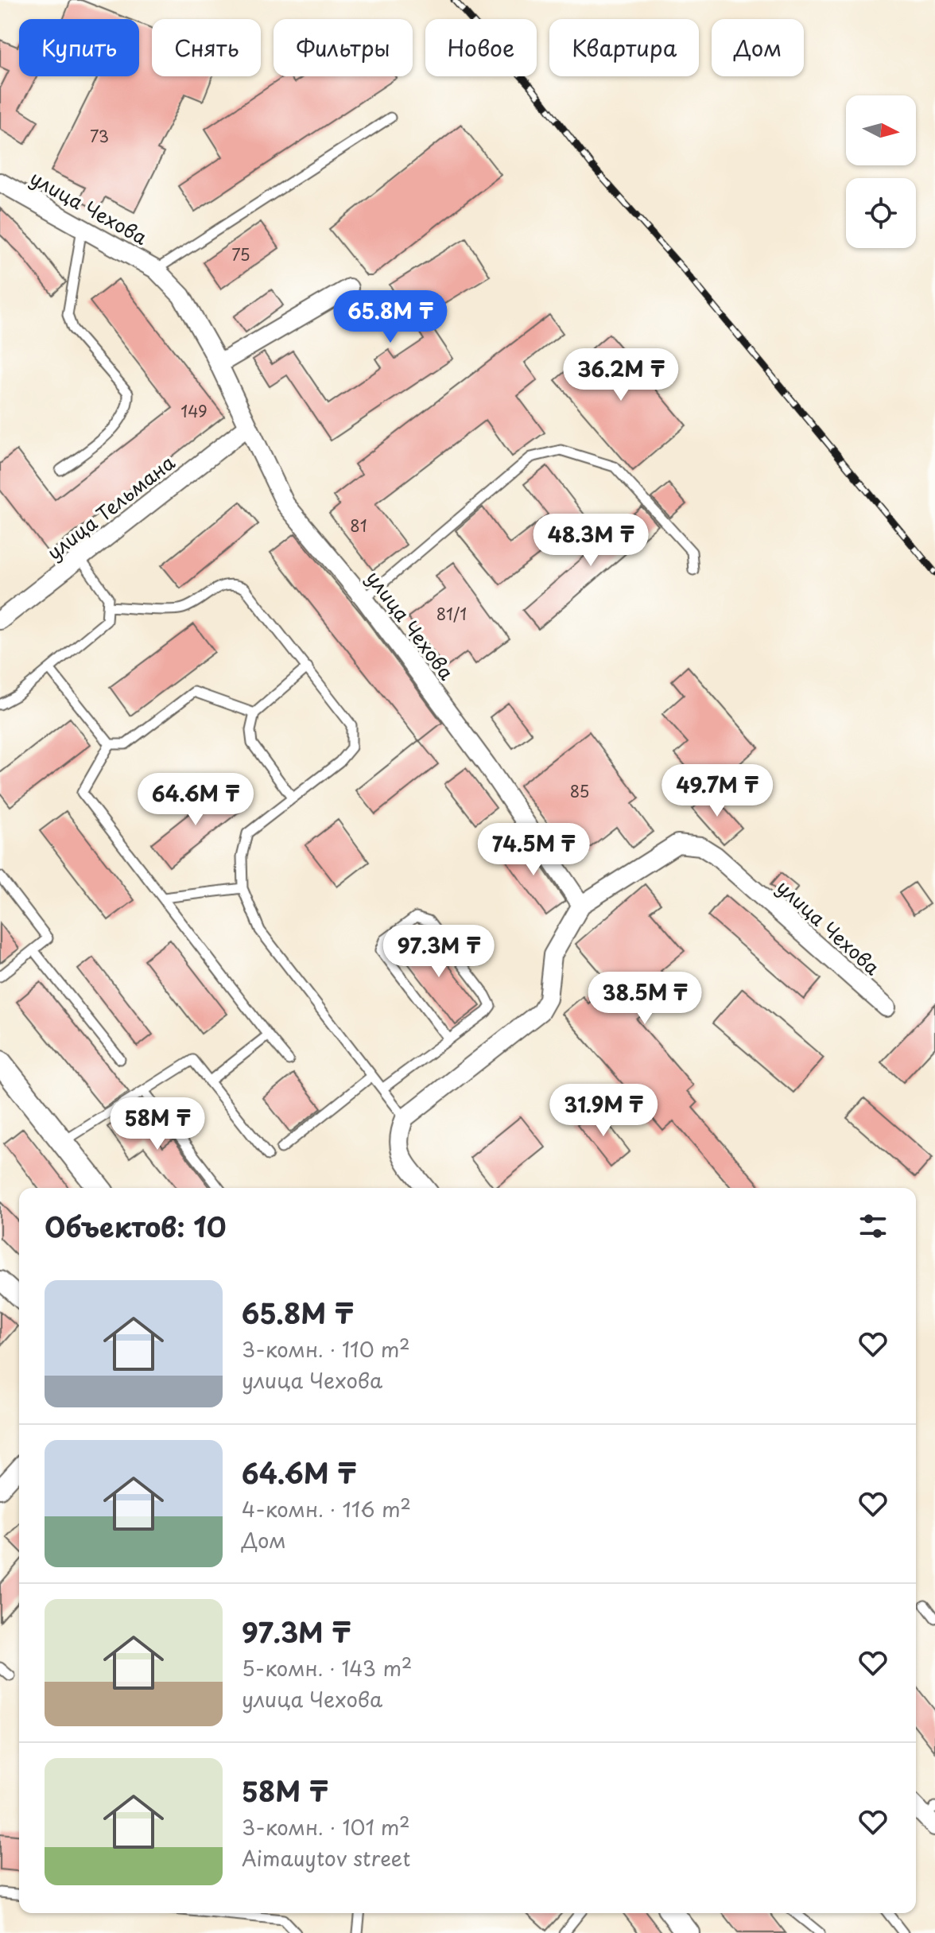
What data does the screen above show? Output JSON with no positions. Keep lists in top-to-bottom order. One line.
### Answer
{"streets":{"street":["улица Чехова","улица Тельмана"]},"crossings":[["улица Чехова","улица Тельмана"]],"house_numbers":["73","75","149","81","81/1","85"],"north":"right","page":{"chip":["Купить","Снять","Фильтры","Новое","Квартира","Дом"],"price":["65.8M ₸","36.2M ₸","48.3M ₸","49.7M ₸","64.6M ₸","74.5M ₸","97.3M ₸","38.5M ₸","31.9M ₸","58M ₸"],"heading":"Объектов: 10","list":[{"name":"65.8M ₸","note":"3-комн. · 110 m² · улица Чехова"},{"name":"64.6M ₸","note":"4-комн. · 116 m² · Дом"},{"name":"97.3M ₸","note":"5-комн. · 143 m² · улица Чехова"},{"name":"58M ₸","note":"3-комн. · 101 m² · Aimauytov street"}]}}
